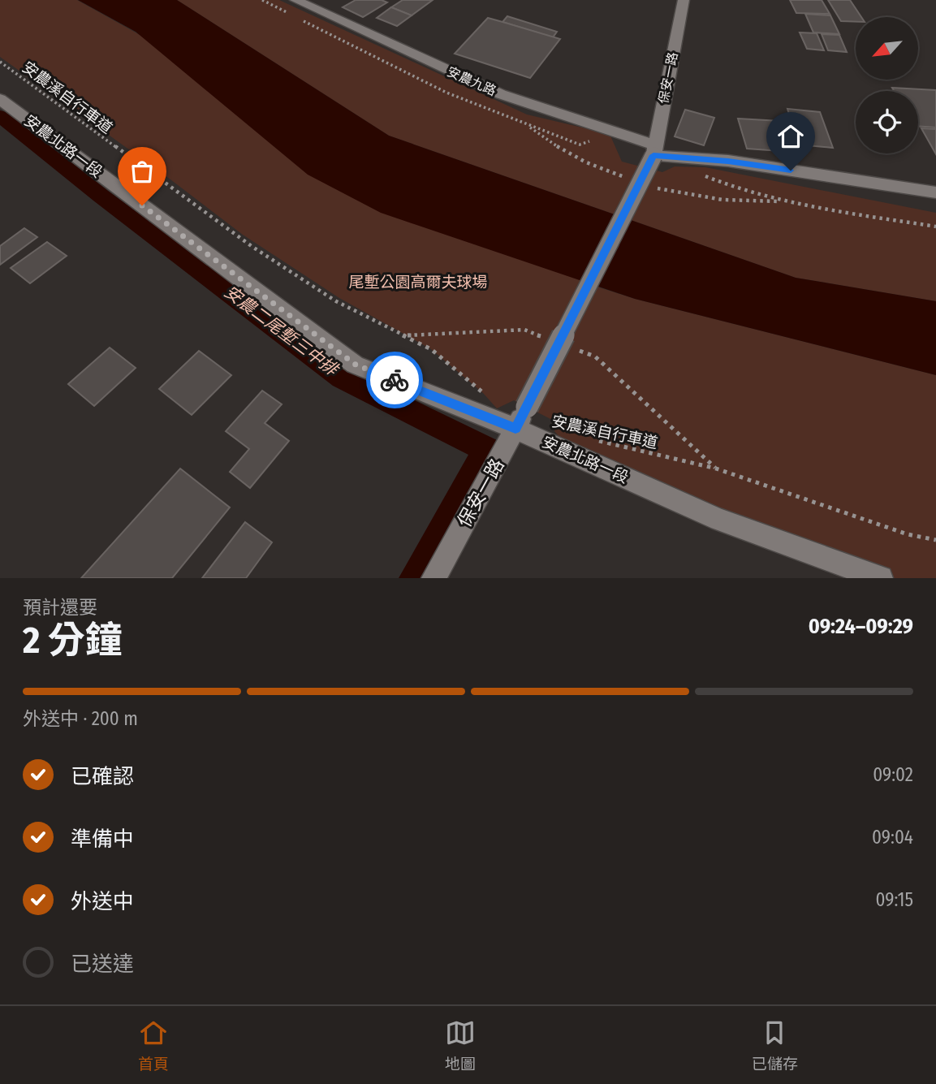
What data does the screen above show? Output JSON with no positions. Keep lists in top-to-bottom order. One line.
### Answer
{"streets":{"street":["保安一路","安農九路","安農北路一段"],"path":["安農溪自行車道"]},"crossings":[["保安一路","安農九路"],["保安一路","安農北路一段"]],"water":["安農二尾塹三中排"],"parks":["尾塹公園高爾夫球場"],"north":"bottom left","page":{"heading":["2 分鐘","預計還要","09:24–09:29"],"bar":"外送中 · 200 m","list":[["已確認","09:02"],["準備中","09:04"],["外送中","09:15"],"已送達"],"tabs":["首頁","地圖","已儲存"]}}
